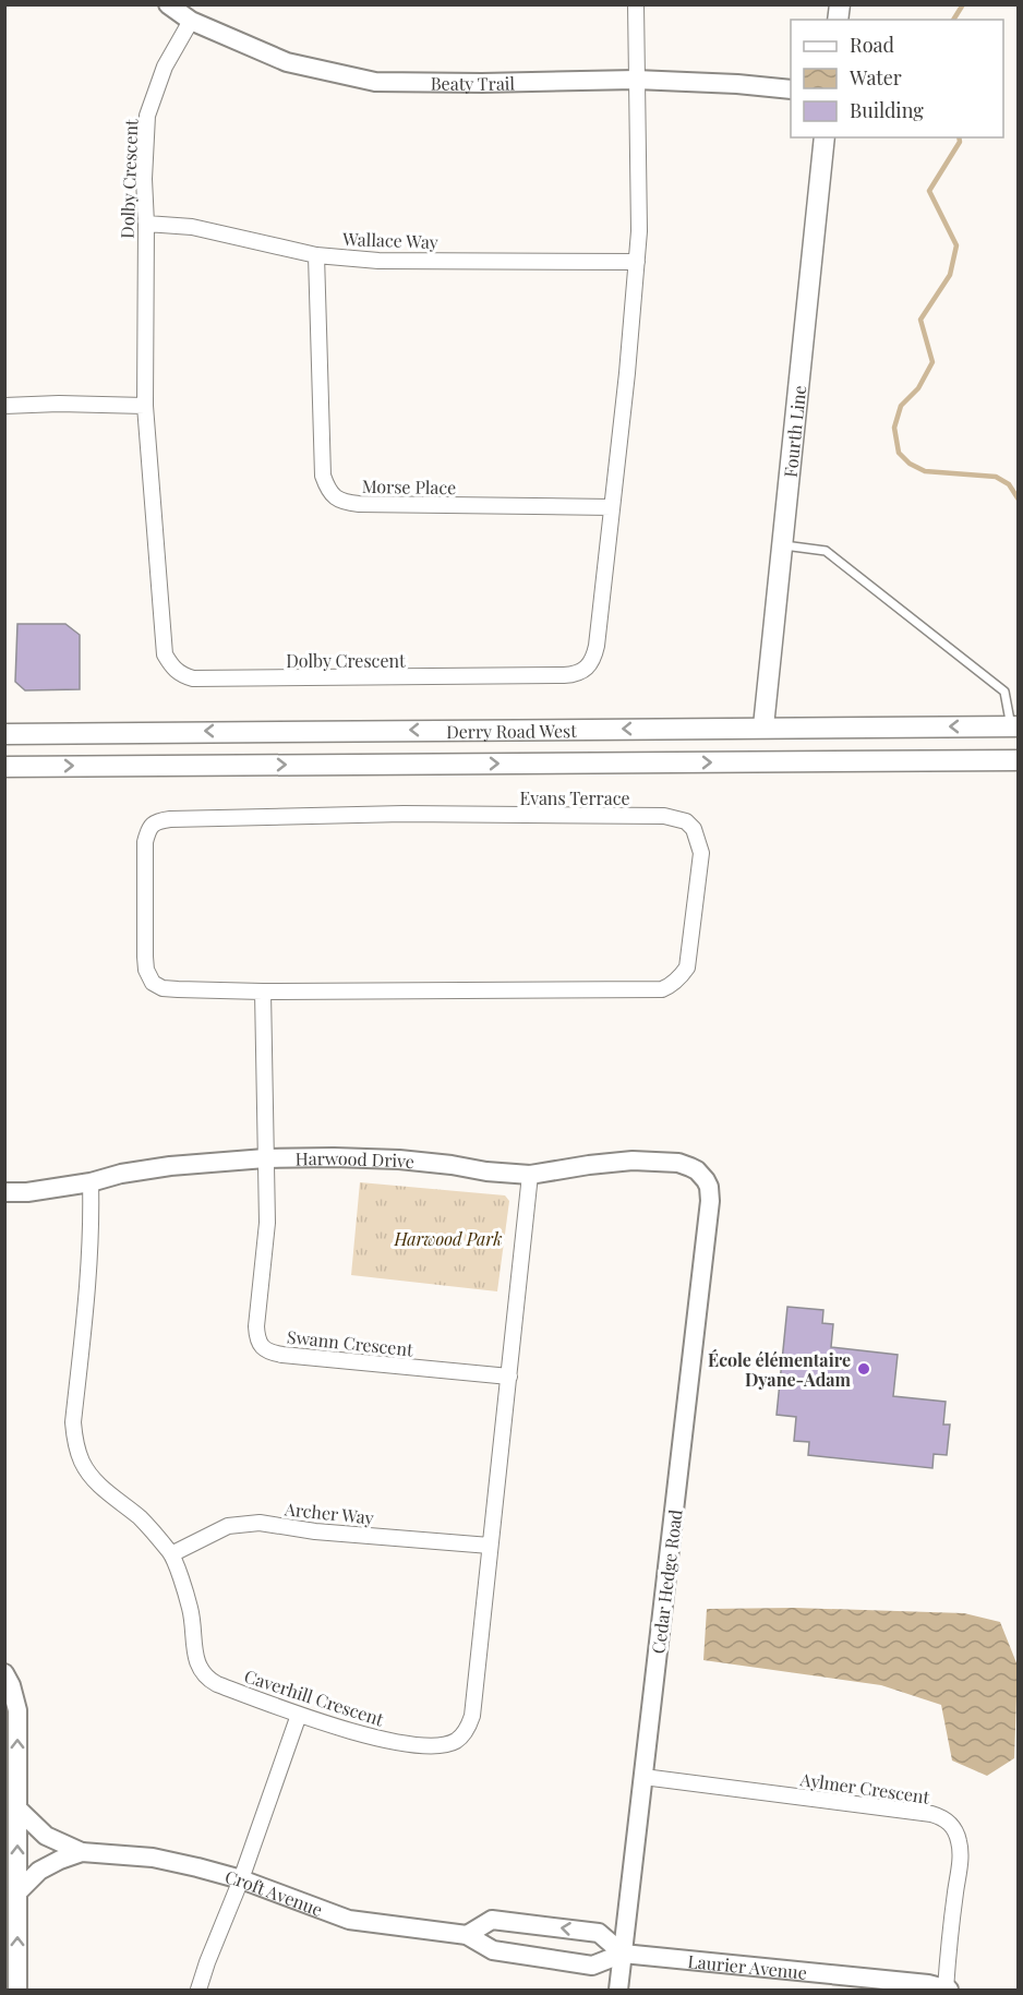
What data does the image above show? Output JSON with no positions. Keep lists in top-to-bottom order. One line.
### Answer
{"streets":{"main road":["Fourth Line","Derry Road West"],"street":["Beaty Trail","Dolby Crescent","Wallace Way","Morse Place","Evans Terrace","Harwood Drive","Swann Crescent","Archer Way","Cedar Hedge Road","Caverhill Crescent","Aylmer Crescent","Croft Avenue","Laurier Avenue"]},"crossings":[["Beaty Trail","Dolby Crescent"],["Dolby Crescent","Wallace Way"],["Dolby Crescent","Morse Place"],["Wallace Way","Morse Place"],["Fourth Line","Derry Road West"],["Harwood Drive","Swann Crescent"],["Harwood Drive","Cedar Hedge Road"],["Harwood Drive","Caverhill Crescent"],["Swann Crescent","Caverhill Crescent"],["Archer Way","Caverhill Crescent"],["Cedar Hedge Road","Aylmer Crescent"],["Cedar Hedge Road","Croft Avenue"],["Cedar Hedge Road","Laurier Avenue"],["Aylmer Crescent","Laurier Avenue"],["Croft Avenue","Laurier Avenue"]],"parks":["Harwood Park"],"places":["École élémentaire Dyane-Adam"],"legend":["Road","Water","Building"]}
